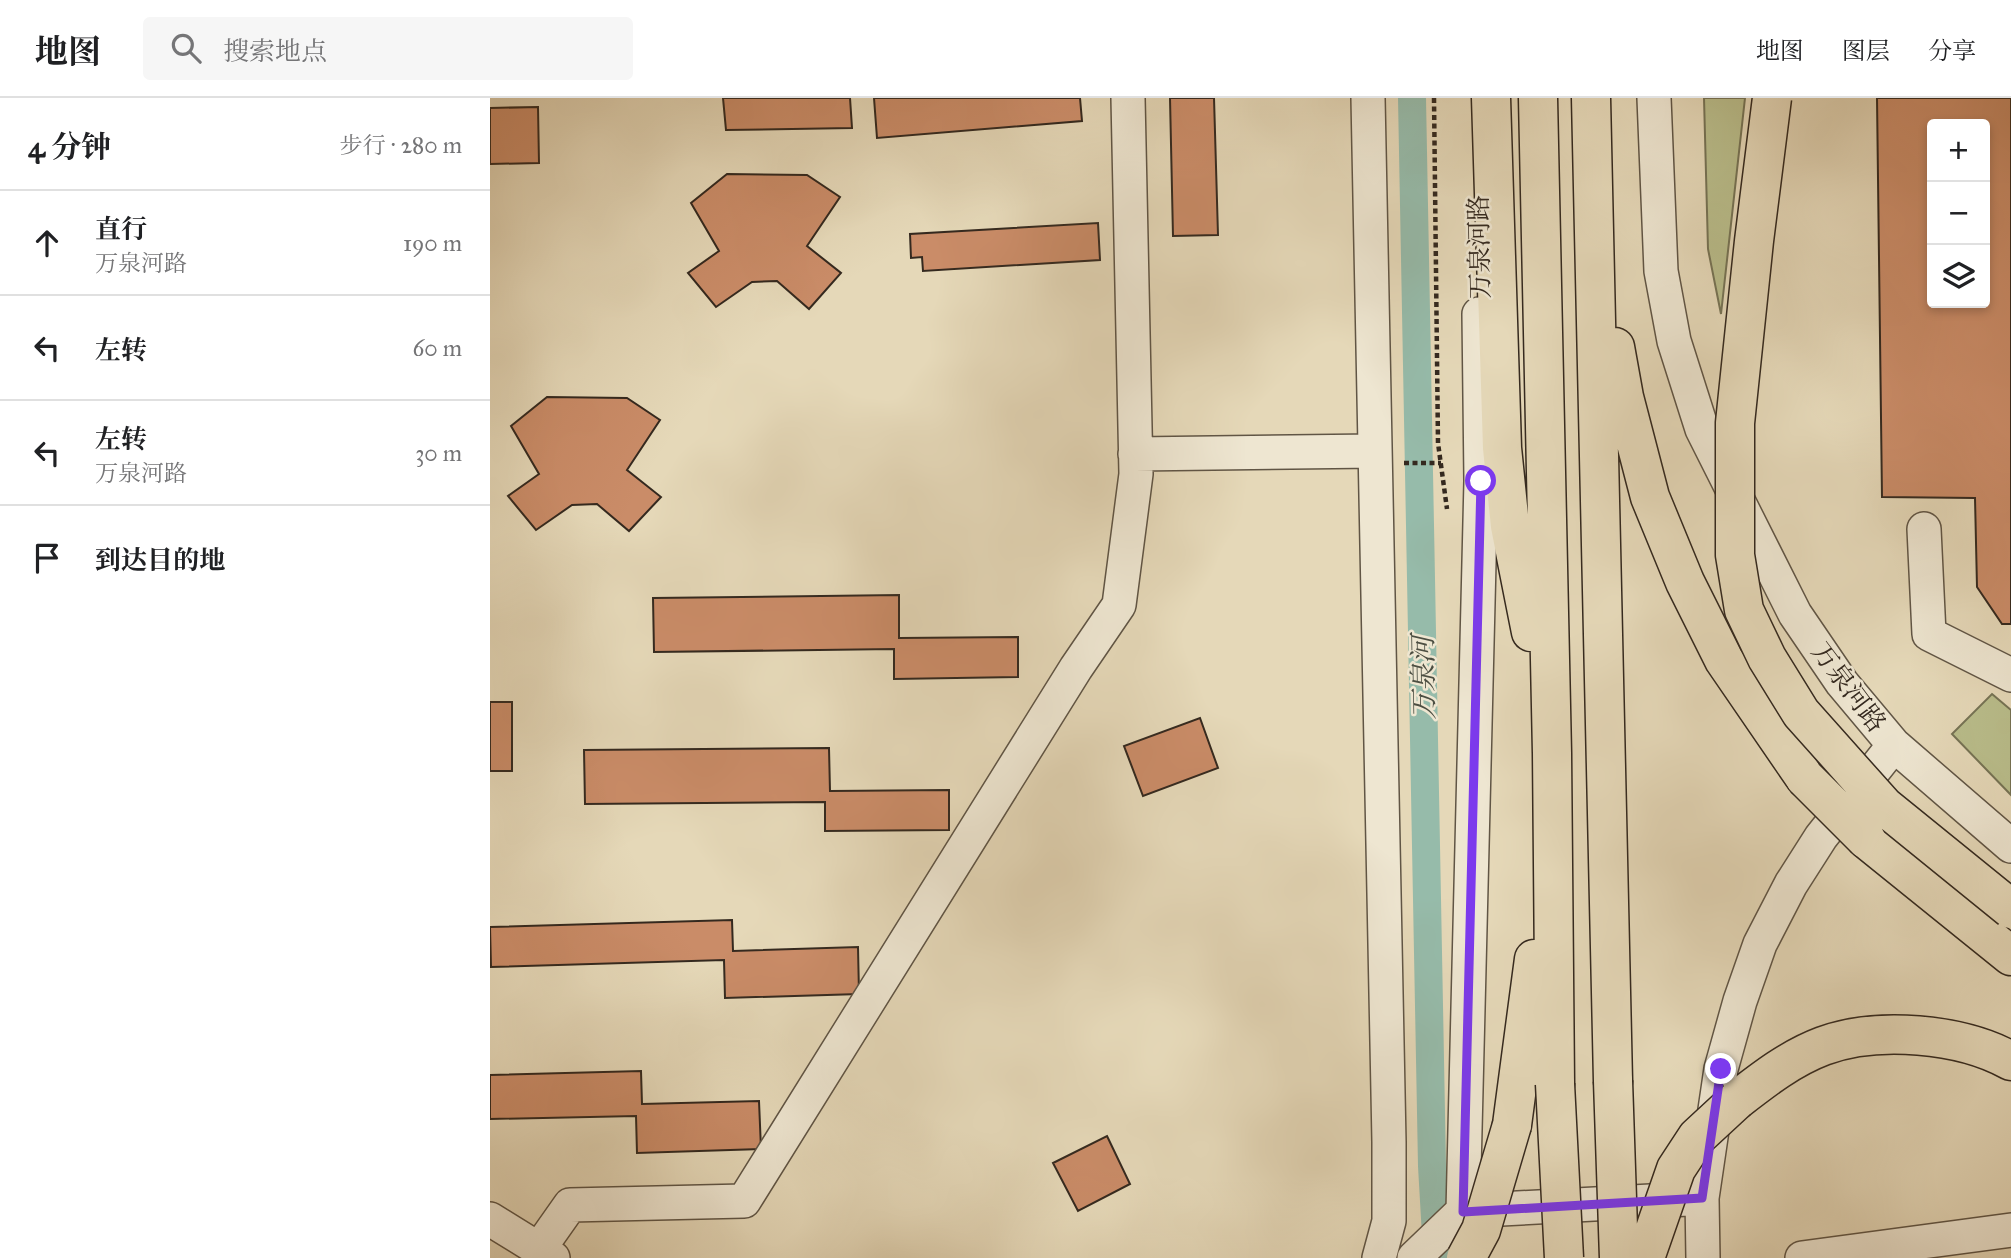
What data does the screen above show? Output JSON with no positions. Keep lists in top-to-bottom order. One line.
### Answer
{"streets":{"street":["万泉河路"]},"water":["万泉河"],"page":{"header":"地图","search":"搜索地点","nav":["地图","图层","分享"],"heading":["4 分钟","步行 · 280 m"],"map_buttons":["+","−"],"list":[["直行","万泉河路","190 m"],["左转","60 m"],["左转","万泉河路","30 m"],"到达目的地"]}}
